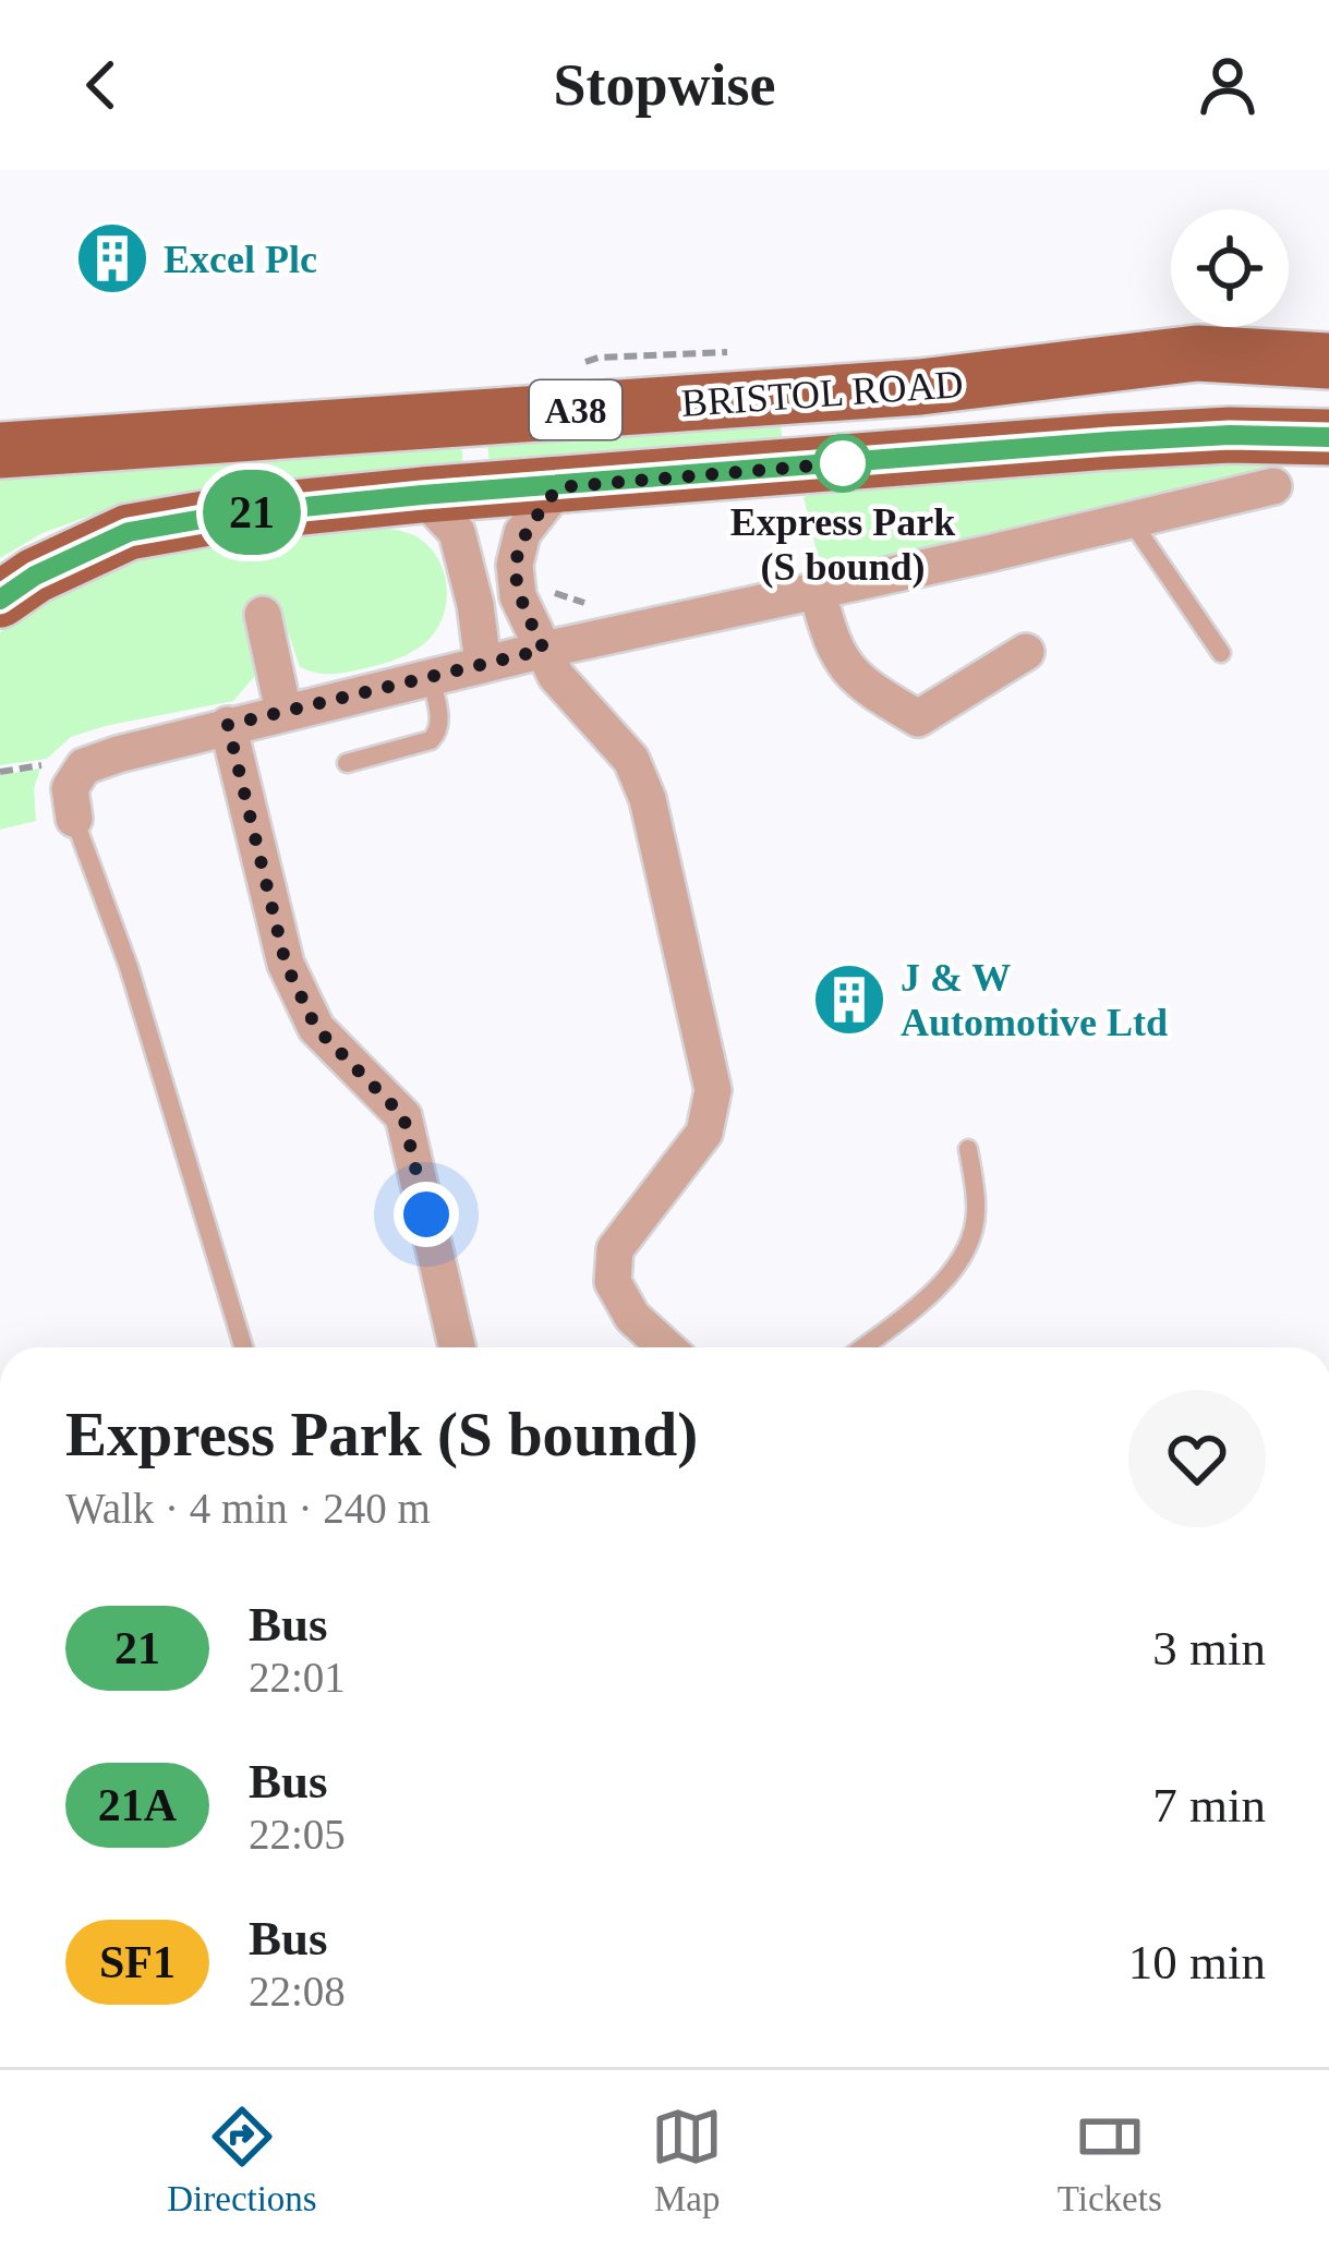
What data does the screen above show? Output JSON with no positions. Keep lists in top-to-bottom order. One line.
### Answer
{"streets":{"main road":["BRISTOL ROAD","A38"]},"places":{"building":["Excel Plc","J & W Automotive Ltd"],"other":["Express Park (S bound)"]},"lines":["bus line 21"],"page":{"header":"Stopwise","on_map":"21","heading":["Express Park (S bound)","Walk · 4 min · 240 m"],"list":[{"mark":"21","name":"Bus","note":"22:01","value":"3 min"},{"mark":"21A","name":"Bus","note":"22:05","value":"7 min"},{"mark":"SF1","name":"Bus","note":"22:08","value":"10 min"}],"tabs":["Directions","Map","Tickets"]}}
